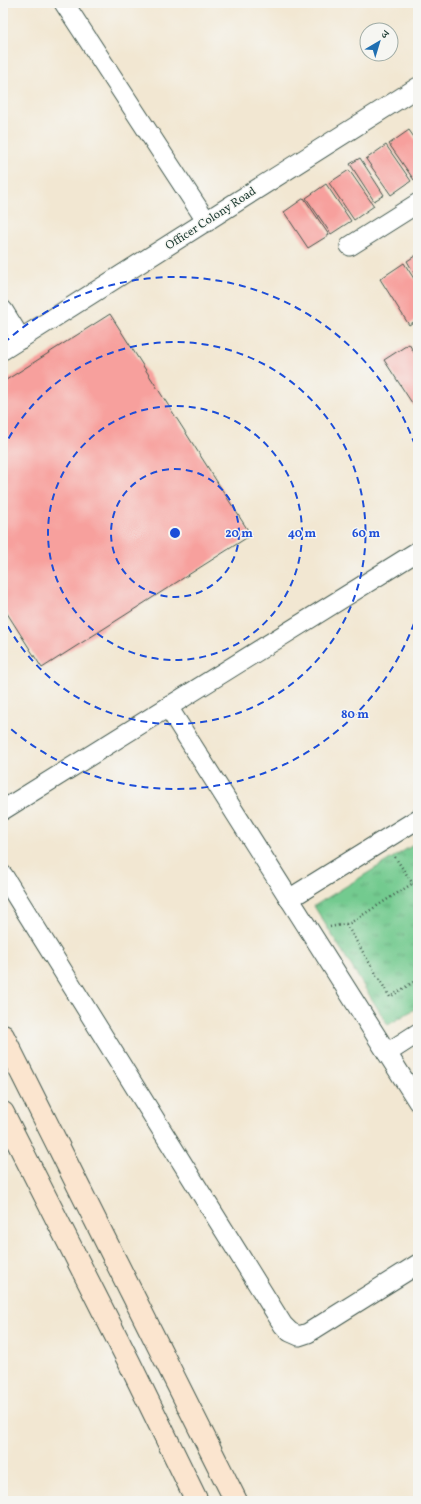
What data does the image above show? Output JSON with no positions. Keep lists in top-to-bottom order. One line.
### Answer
{"streets":{"street":["Officer Colony Road"]},"north":"top right","rings":["20 m","40 m","60 m","80 m"]}
